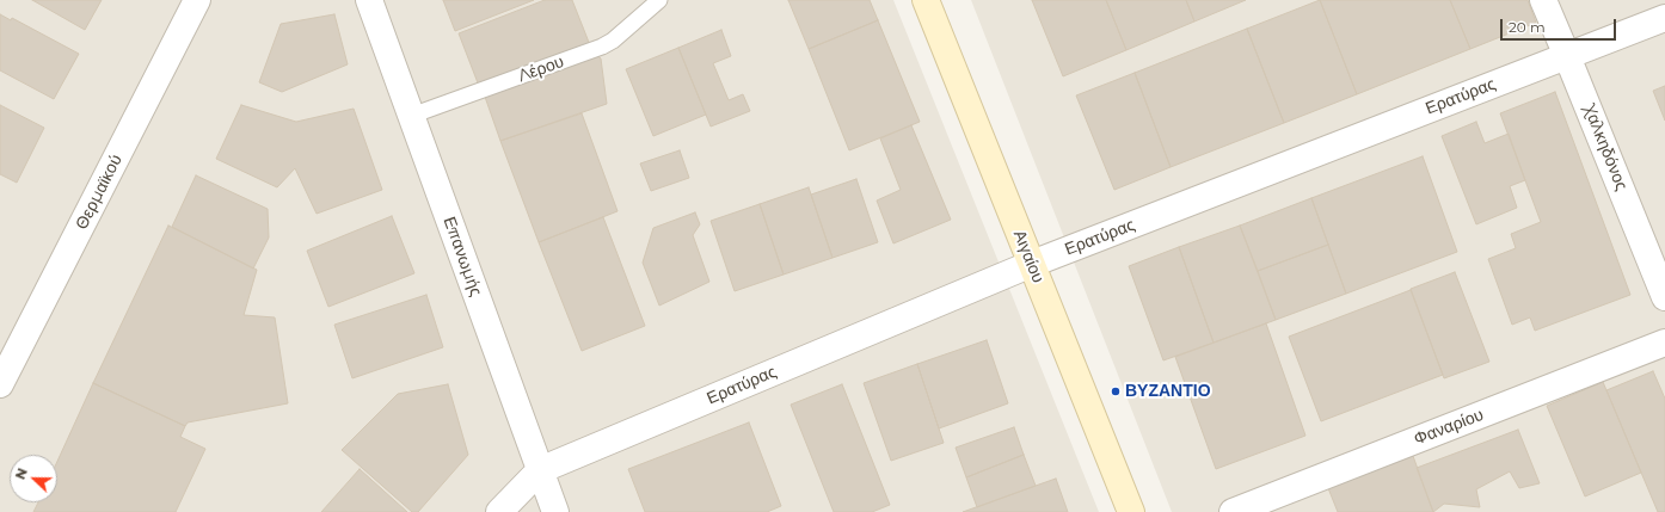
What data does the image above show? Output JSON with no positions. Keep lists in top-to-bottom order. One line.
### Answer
{"streets":{"main road":["Αιγαίου"],"street":["Ερατύρας","Χαλκηδόνος","Θερμαϊκού","Επανωμής","Φαναρίου"],"lane":["Λέρου"]},"crossings":[["Λέρου","Επανωμής"],["Ερατύρας","Χαλκηδόνος"],["Ερατύρας","Επανωμής"],["Ερατύρας","Αιγαίου"]],"places":["ΒΥΖΑΝΤΙΟ"],"scale_bar":"20 m","north":"left"}
